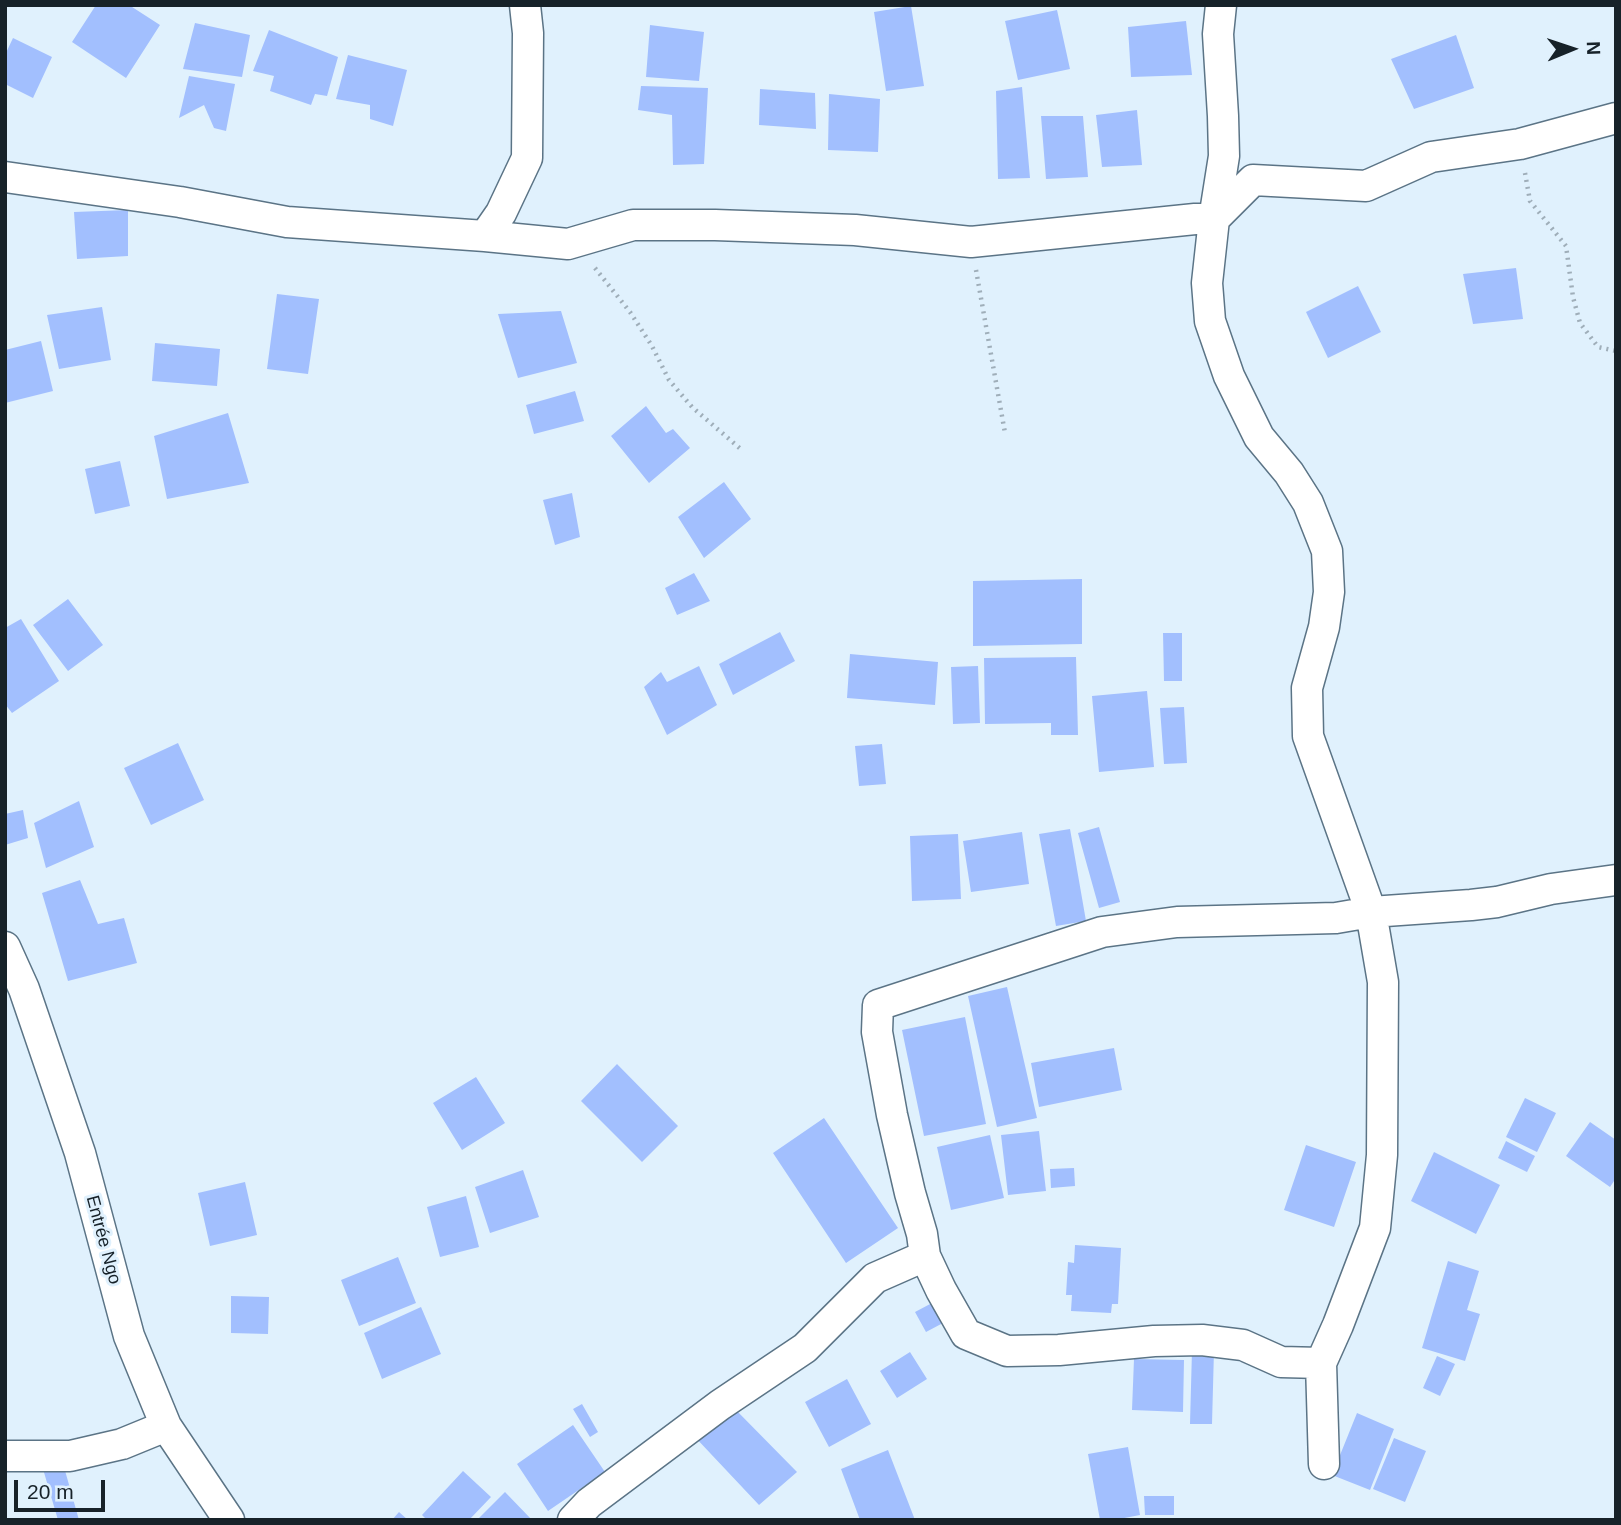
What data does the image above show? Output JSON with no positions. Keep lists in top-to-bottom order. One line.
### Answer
{"streets":{"street":["Entrée Ngo"]},"scale_bar":"20 m","north":"right"}
